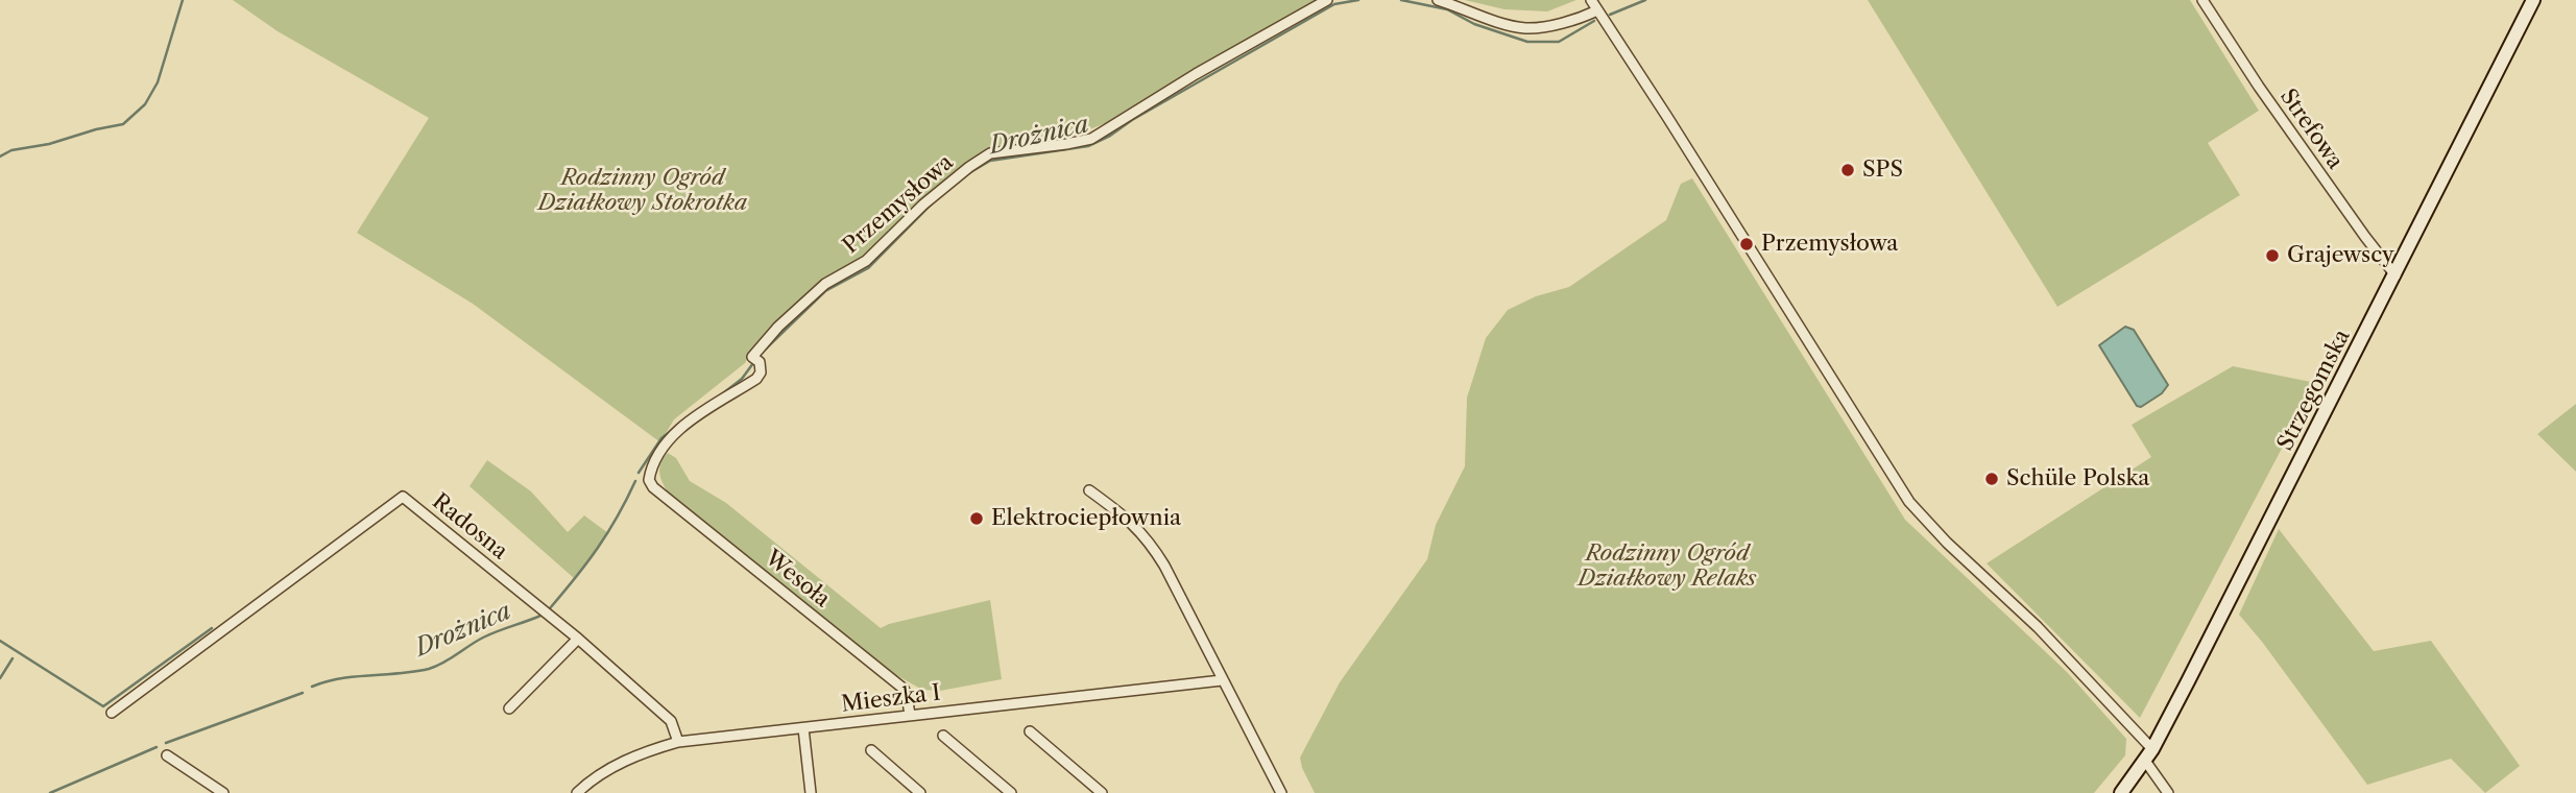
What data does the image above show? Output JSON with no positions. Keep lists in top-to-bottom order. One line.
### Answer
{"streets":{"main road":["Strzegomska"],"street":["Strefowa","Przemysłowa","Radosna","Wesoła","Mieszka I"]},"crossings":[["Strefowa","Strzegomska"],["Przemysłowa","Wesoła"],["Radosna","Mieszka I"],["Wesoła","Mieszka I"]],"water":["Drożnica"],"parks":["Rodzinny Ogród Działkowy Stokrotka","Rodzinny Ogród Działkowy Relaks"],"places":["SPS","Przemysłowa","Grajewscy","Schüle Polska","Elektrociepłownia"]}
